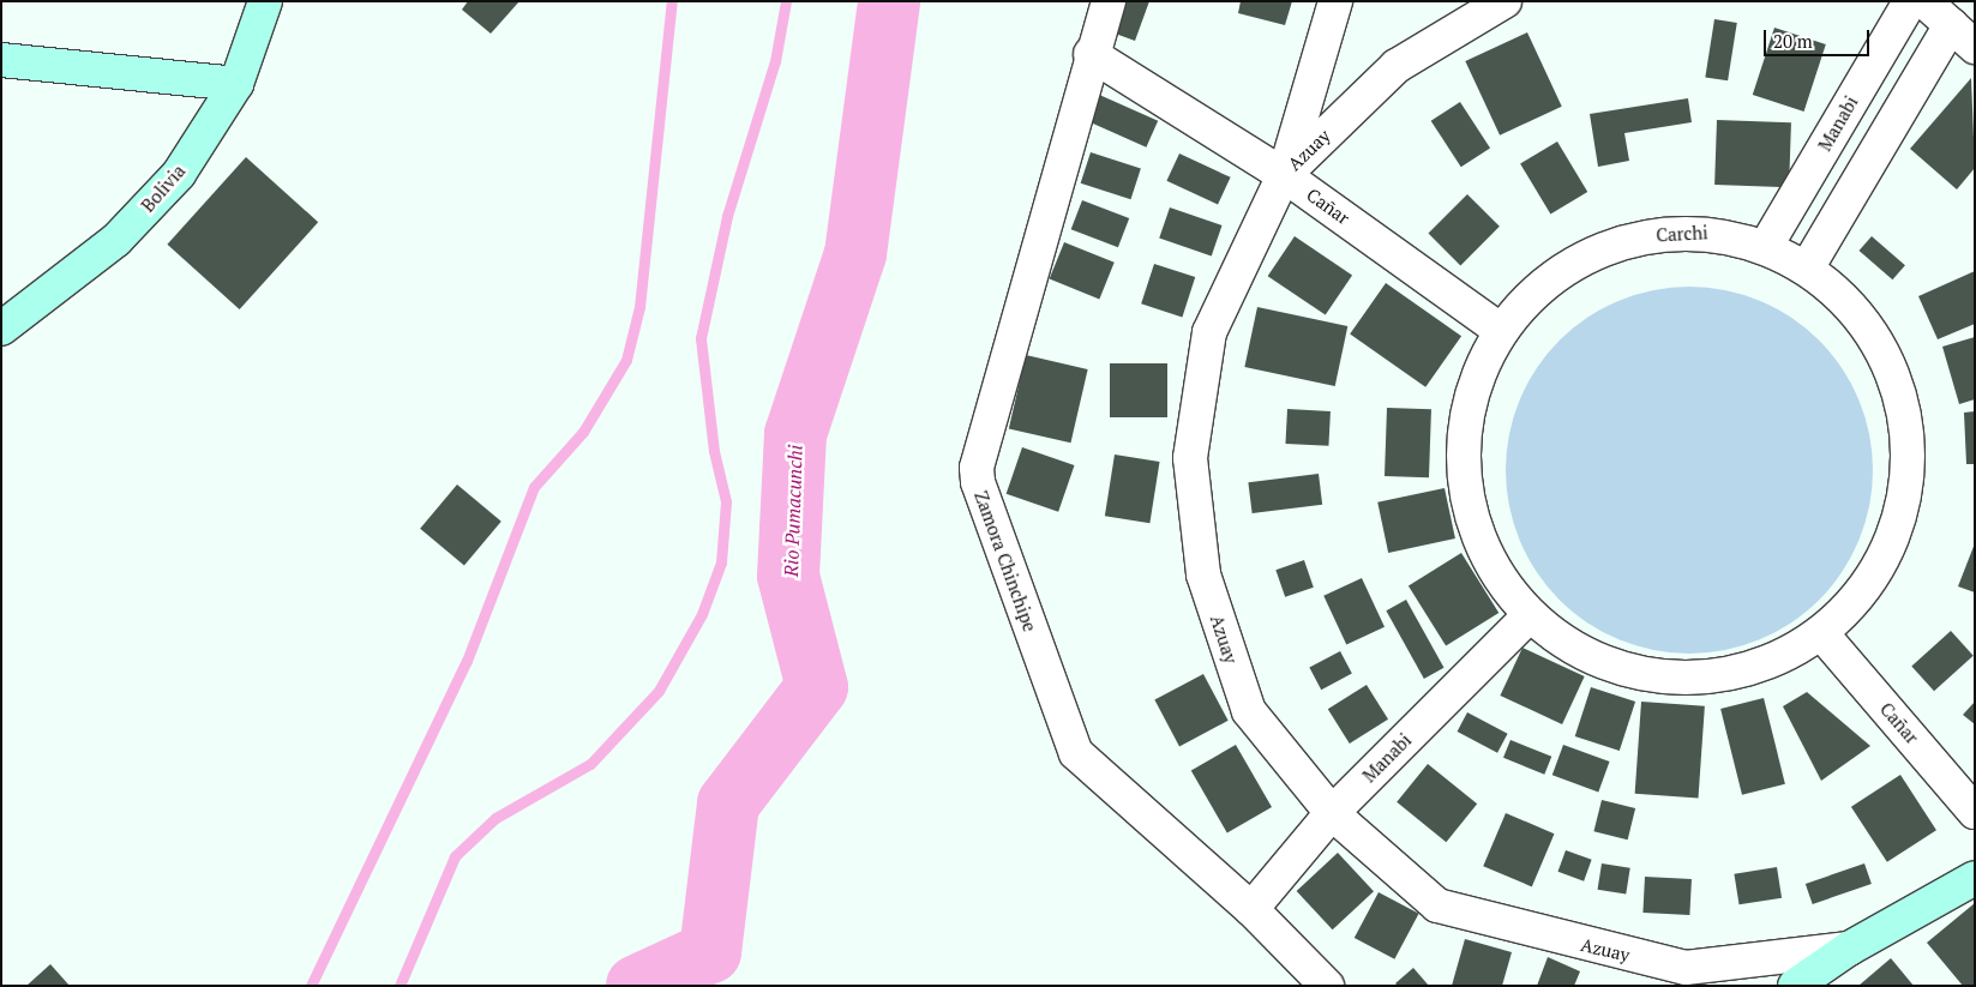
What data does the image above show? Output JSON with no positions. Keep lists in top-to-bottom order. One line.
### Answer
{"streets":{"street":["Manabi","Azuay","Bolivia","Cañar","Carchi","Zamora Chinchipe"]},"crossings":[["Manabi","Azuay"],["Manabi","Carchi"],["Manabi","Zamora Chinchipe"],["Azuay","Cañar"],["Cañar","Carchi"],["Cañar","Zamora Chinchipe"]],"water":["Rio Pumacunchi"],"scale_bar":"20 m"}
